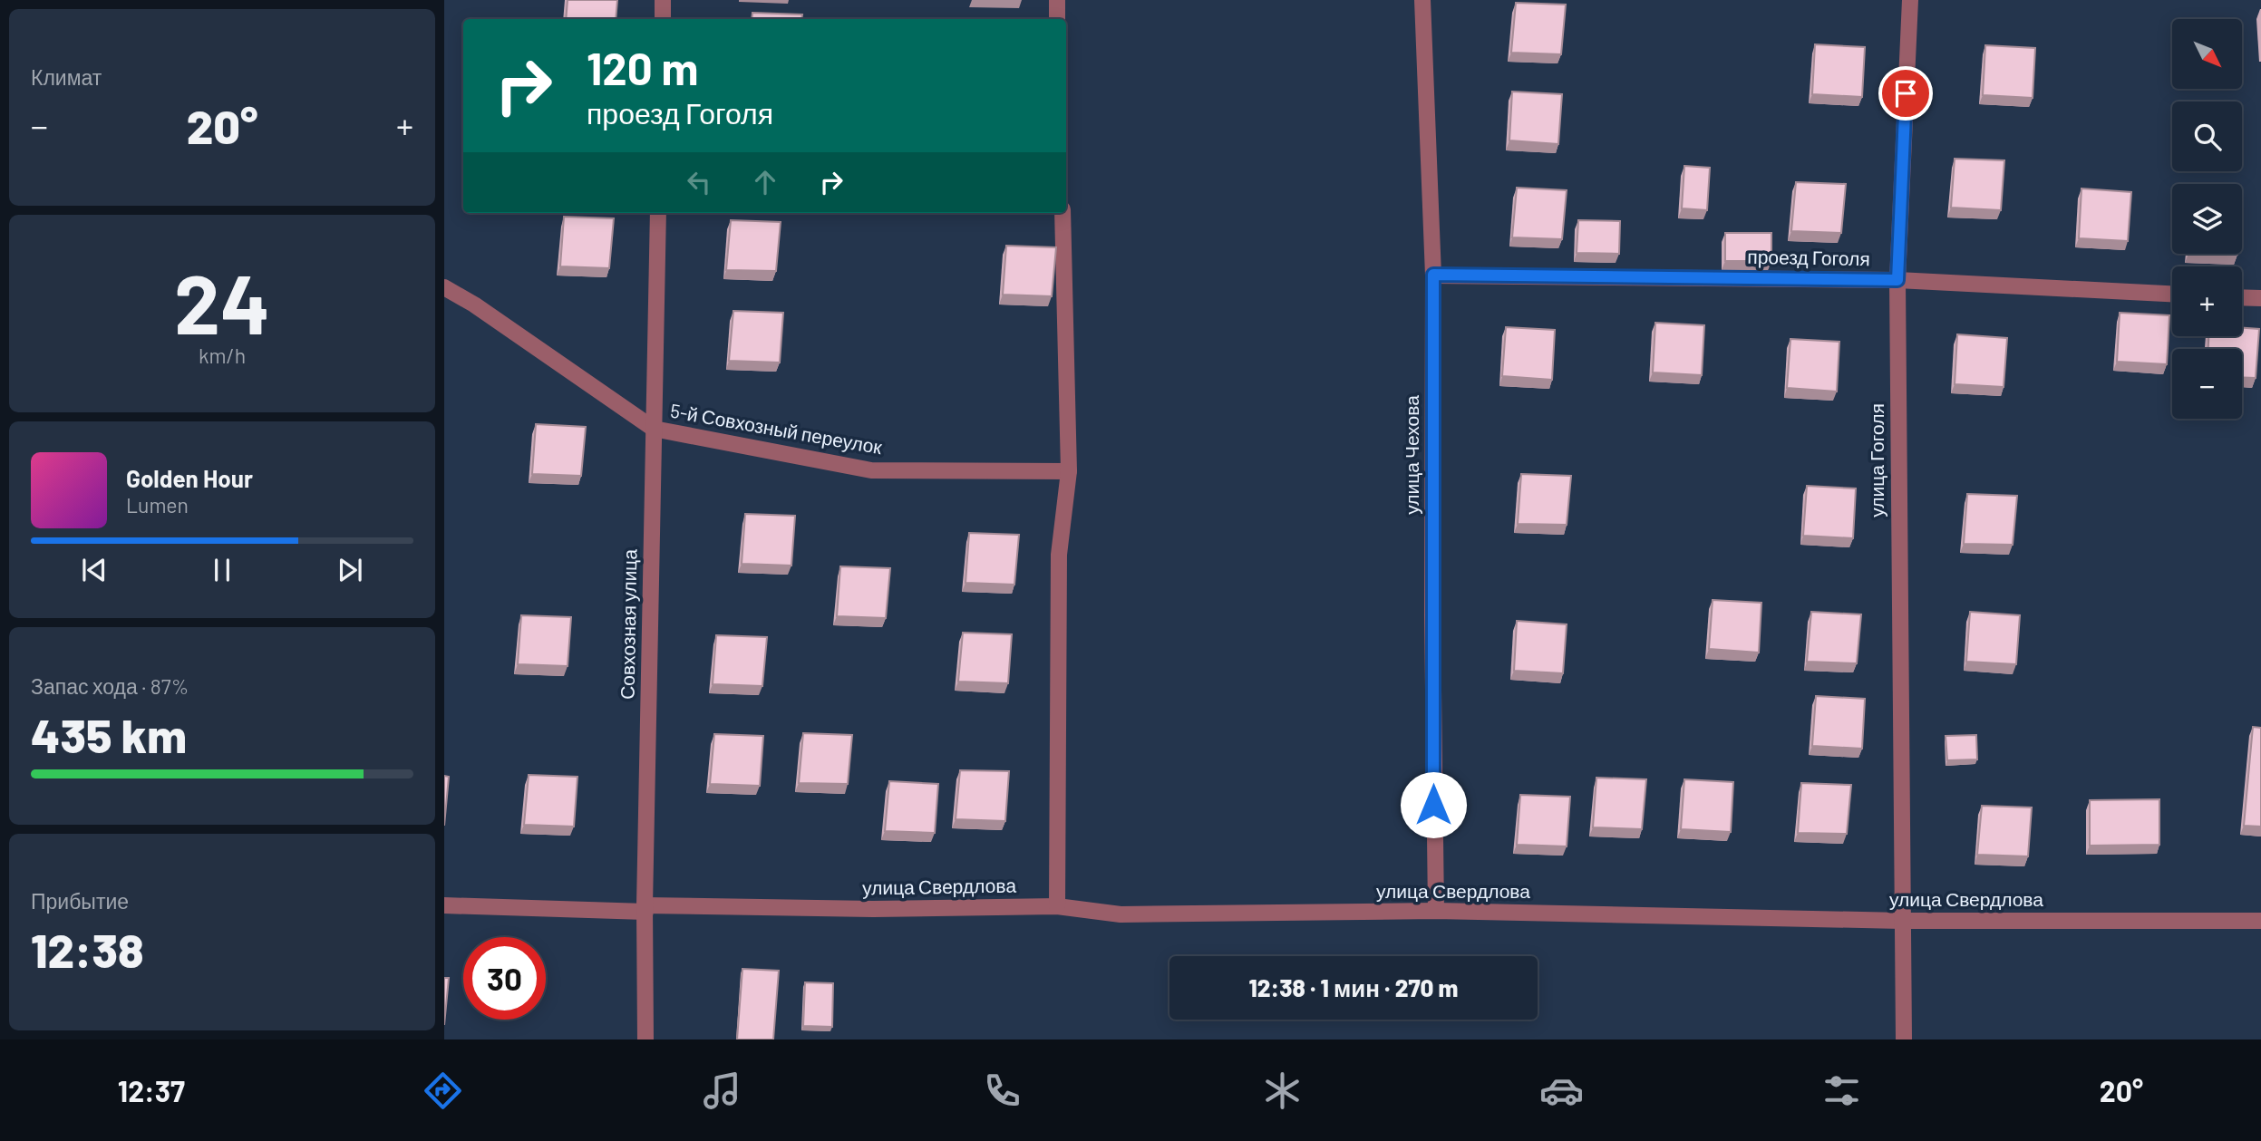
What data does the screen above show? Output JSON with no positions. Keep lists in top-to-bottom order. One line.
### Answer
{"streets":{"street":["проезд Гоголя","5-й Совхозный переулок","улица Чехова","улица Гоголя","Совхозная улица","улица Свердлова"]},"crossings":[["проезд Гоголя","улица Чехова"],["проезд Гоголя","улица Гоголя"],["5-й Совхозный переулок","Совхозная улица"],["улица Чехова","улица Свердлова"],["улица Гоголя","улица Свердлова"],["Совхозная улица","улица Свердлова"]],"north":"bottom right","page":{"tile":["Климат",["24","km/h"],["Запас хода · 87%","435 km"],["Прибытие","12:38"]],"map_buttons":["+","−"],"turn":["120 m","проезд Гоголя"],"heat":["−","20°","+"],"song":["Golden Hour","Lumen"],"limit":"30","trip":"12:38 · 1 мин · 270 m","tabs":["12:37","20°"]}}
